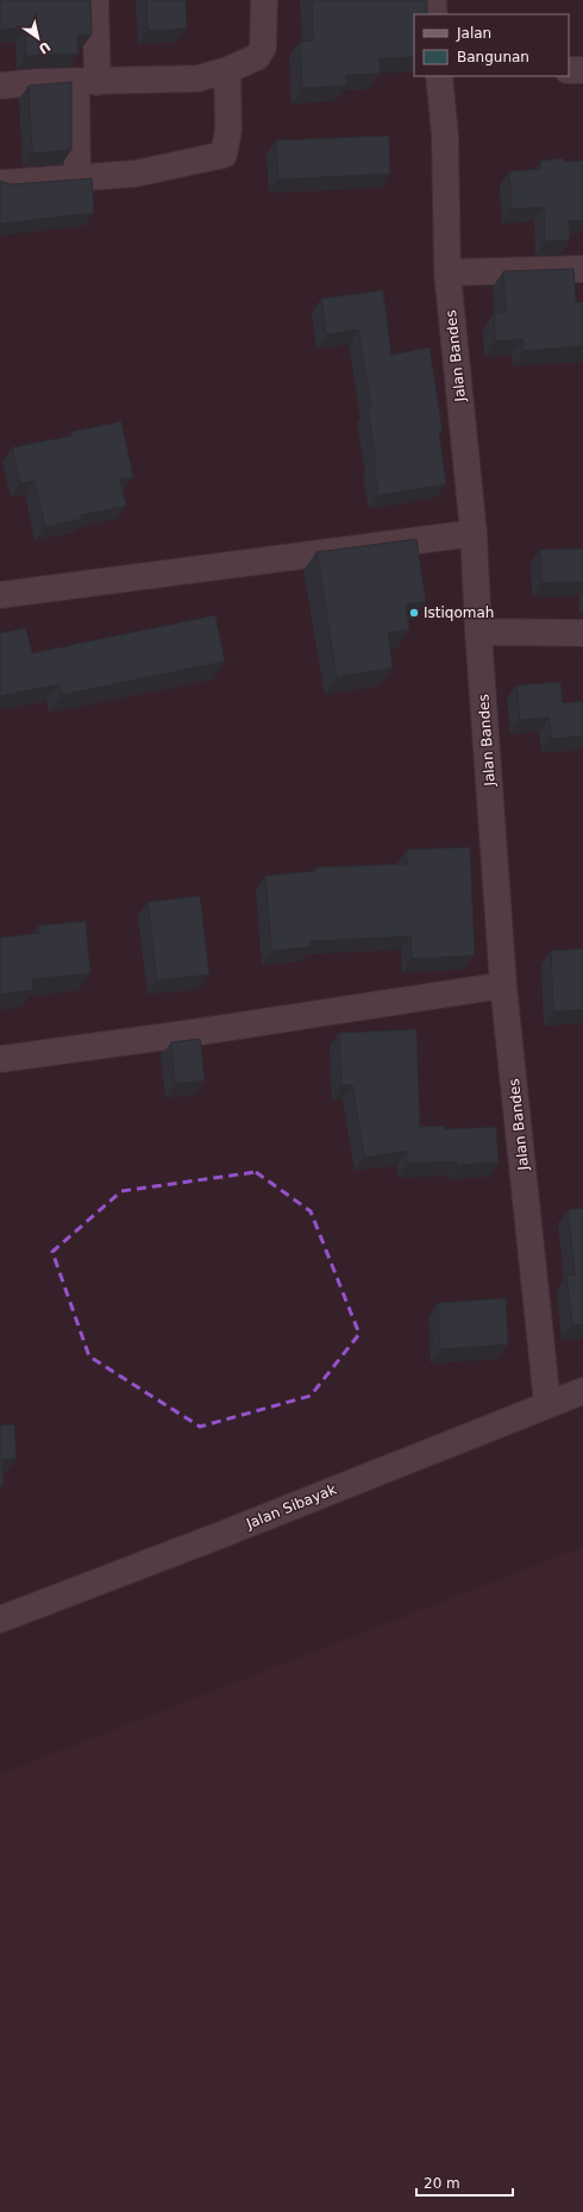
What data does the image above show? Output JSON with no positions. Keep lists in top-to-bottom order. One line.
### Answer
{"streets":{"street":["Jalan Bandes","Jalan Sibayak"]},"crossings":[["Jalan Bandes","Jalan Sibayak"]],"places":["Istiqomah"],"legend":["Jalan","Bangunan"],"scale_bar":"20 m","north":"bottom right"}
